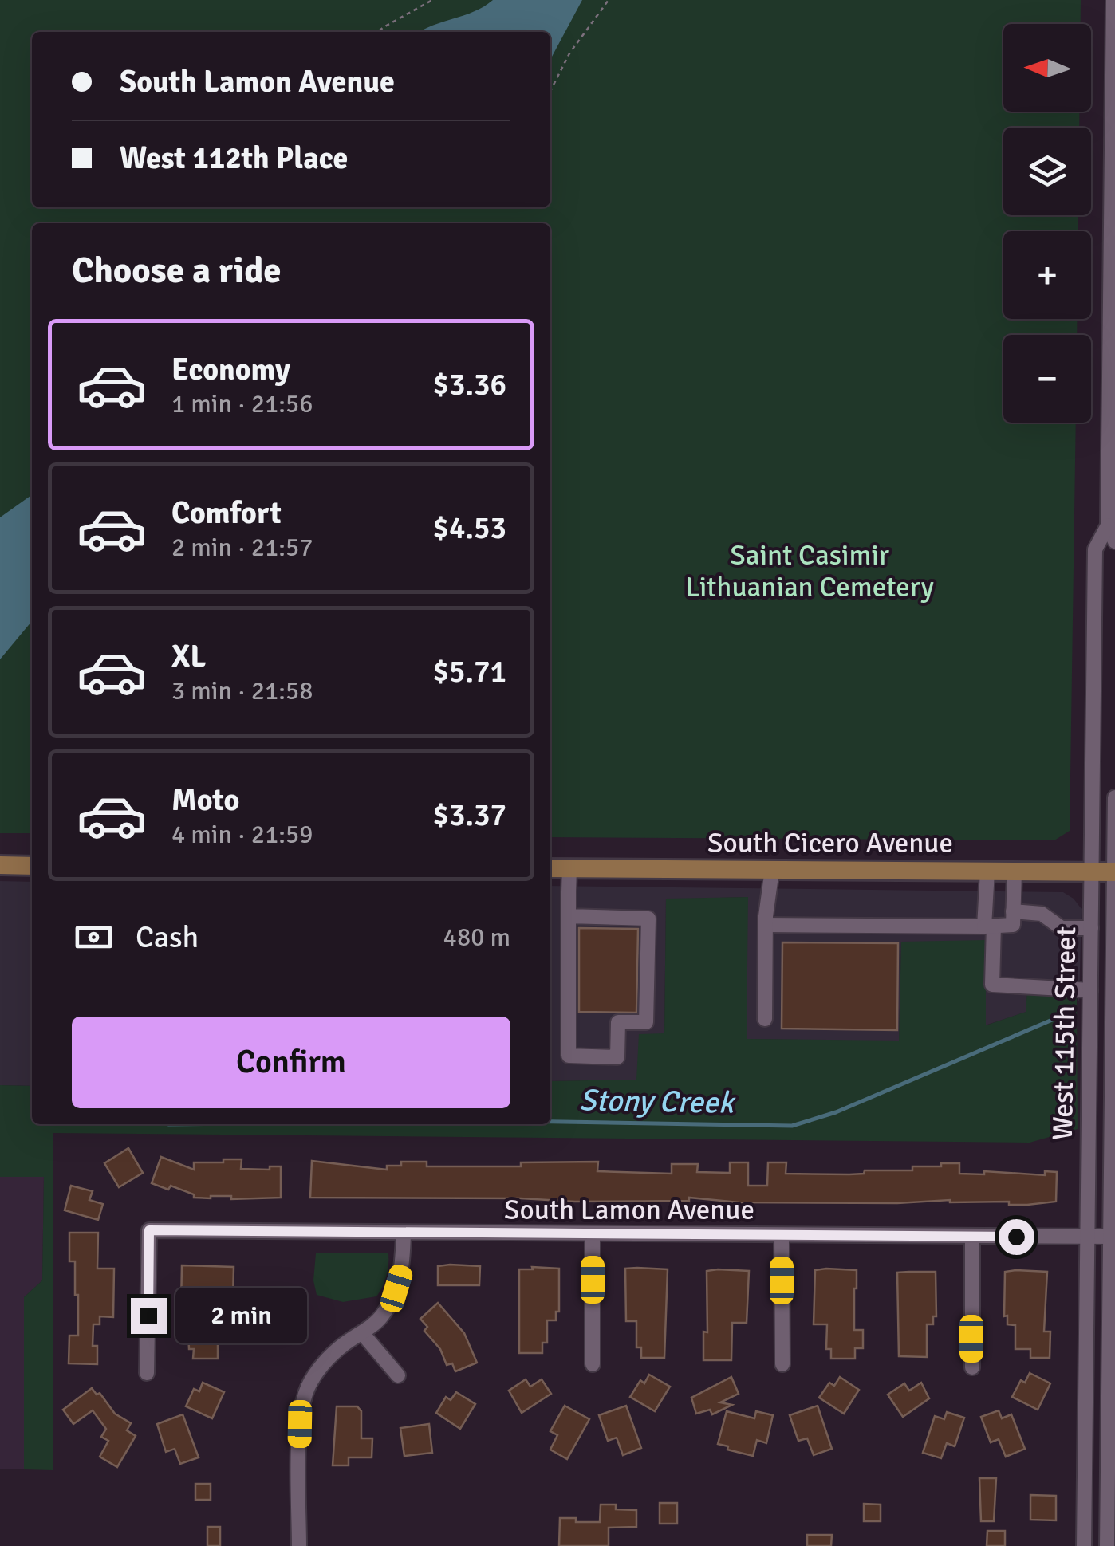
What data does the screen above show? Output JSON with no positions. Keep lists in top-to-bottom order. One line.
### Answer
{"streets":{"main road":["South Cicero Avenue"],"street":["West 115th Street","South Lamon Avenue"]},"crossings":[["South Cicero Avenue","West 115th Street"],["West 115th Street","South Lamon Avenue"]],"water":["Stony Creek"],"parks":["Saint Casimir Lithuanian Cemetery"],"north":"left","page":{"map_buttons":["+","−"],"banner":["South Lamon Avenue","West 112th Place"],"heading":"Choose a ride","list":[{"name":"Economy","note":"1 min · 21:56","value":"$3.36"},{"name":"Comfort","note":"2 min · 21:57","value":"$4.53"},{"name":"XL","note":"3 min · 21:58","value":"$5.71"},{"name":"Moto","note":"4 min · 21:59","value":"$3.37"}],"pay":["Cash","480 m"],"buttons":"Confirm","bubble":"2 min"}}
